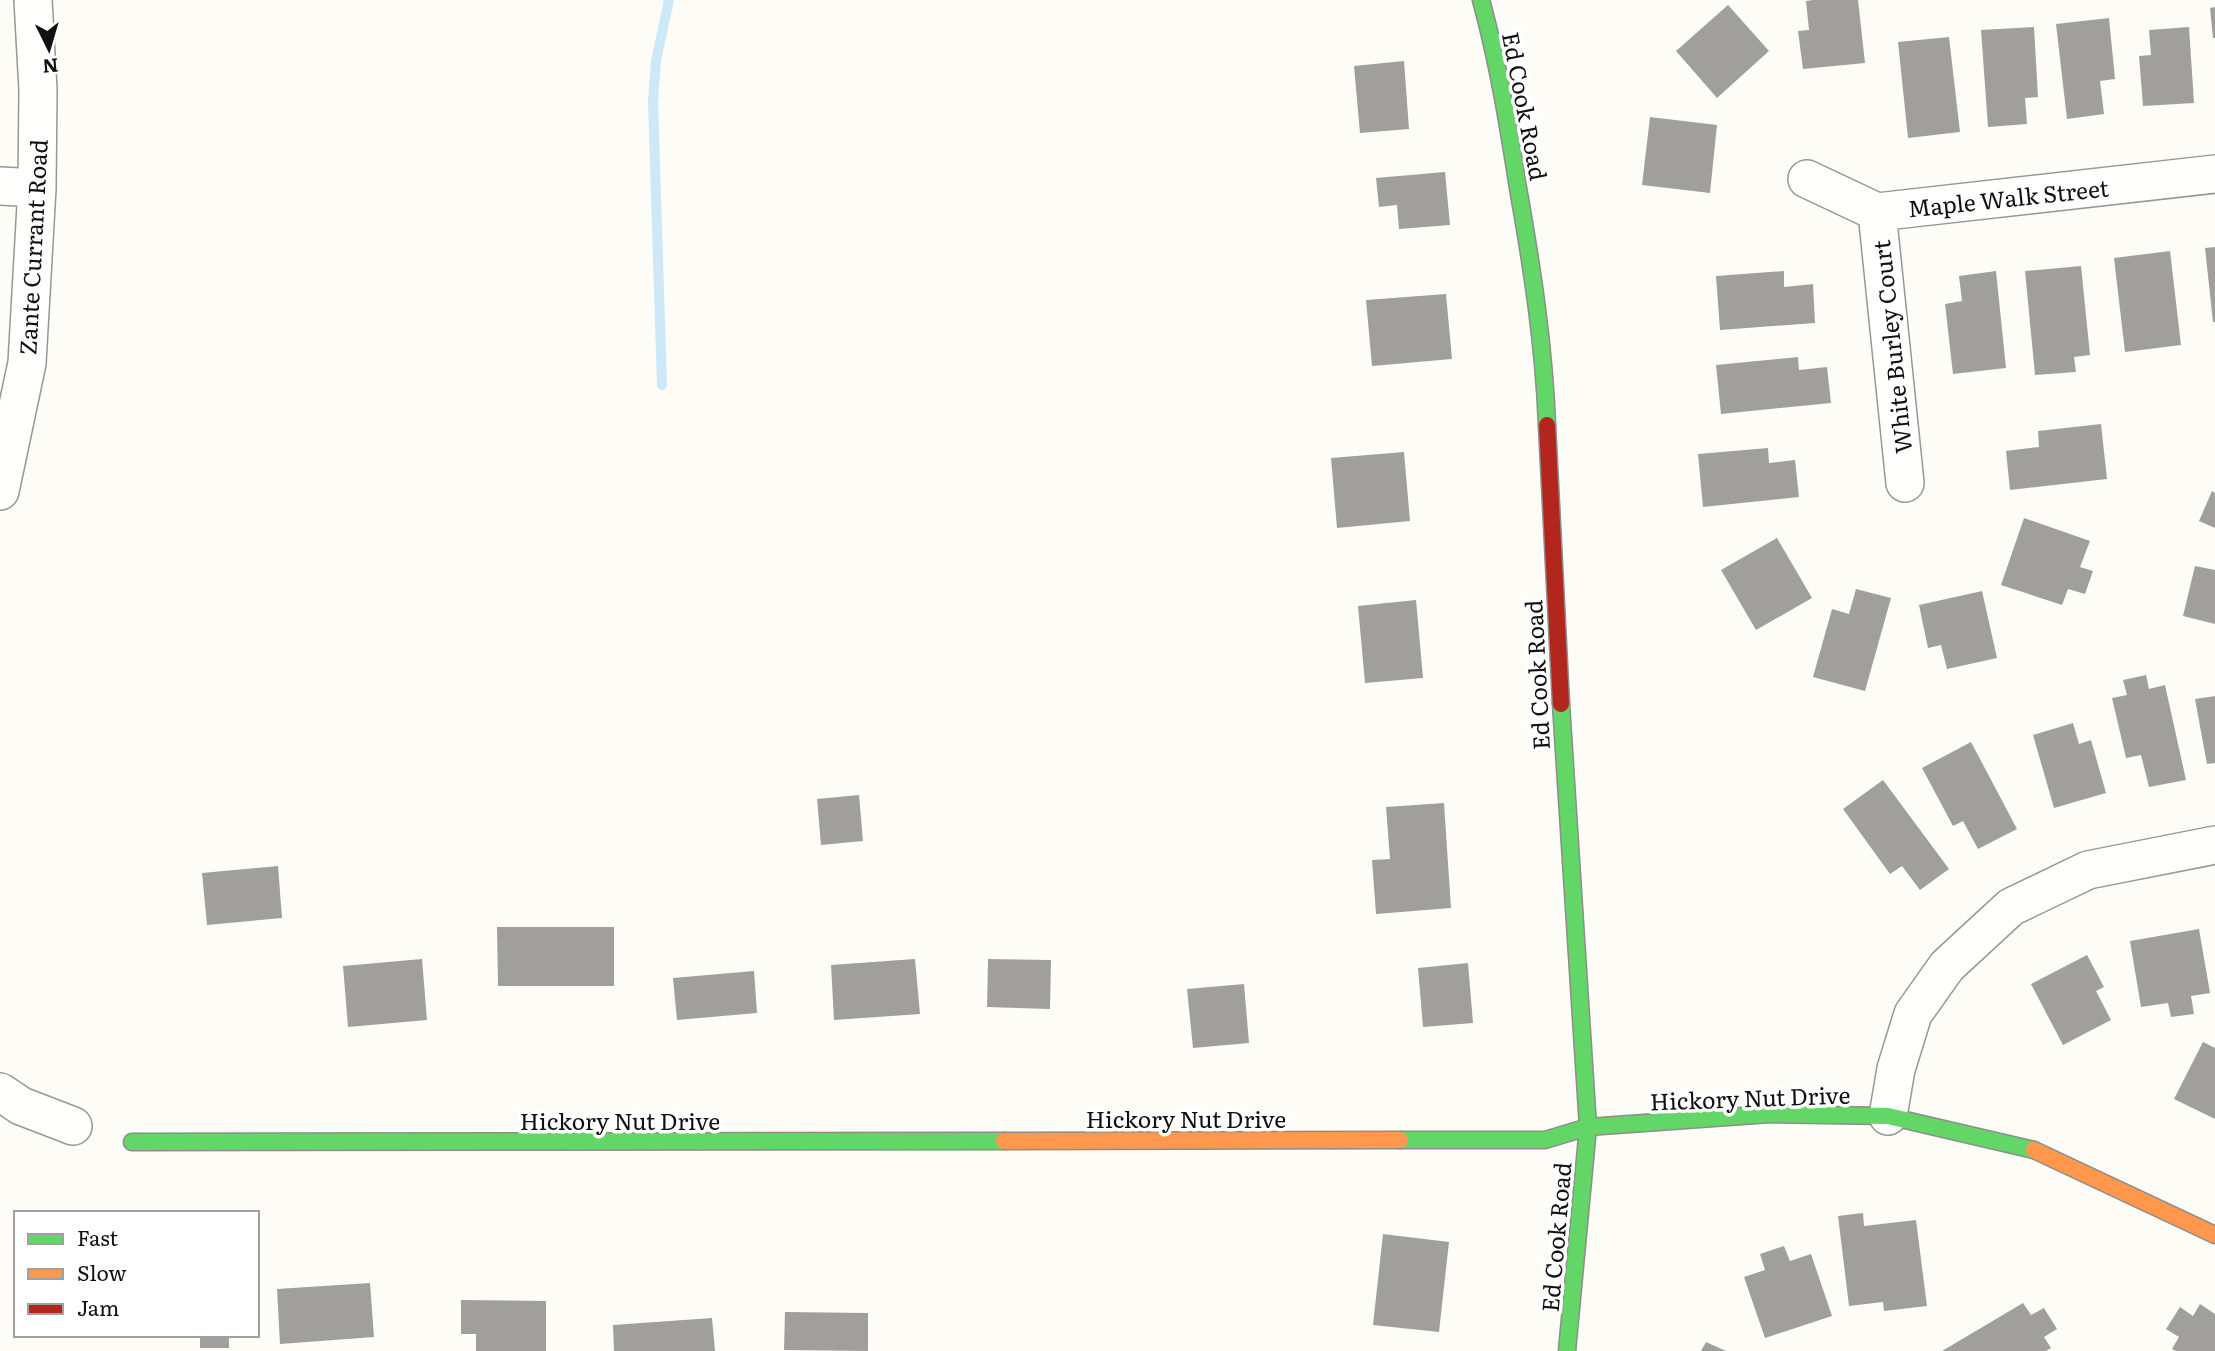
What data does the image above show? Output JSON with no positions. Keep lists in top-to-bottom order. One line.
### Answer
{"streets":{"street":["Ed Cook Road","Maple Walk Street","Zante Currant Road","White Burley Court","Hickory Nut Drive"]},"crossings":[["Ed Cook Road","Hickory Nut Drive"],["Maple Walk Street","White Burley Court"]],"legend":["Fast","Slow","Jam"],"north":"bottom"}
